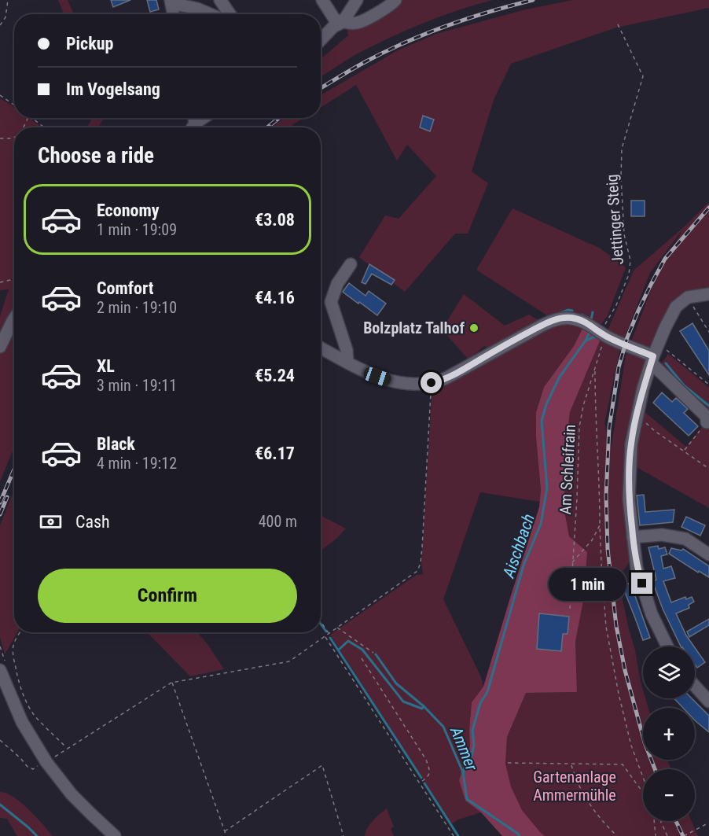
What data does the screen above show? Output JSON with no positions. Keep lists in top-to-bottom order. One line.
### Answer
{"streets":{"path":["Jettinger Steig","Am Schleifrain"]},"crossings":[["Jettinger Steig","Am Schleifrain"]],"water":["Aischbach","Ammer"],"parks":["Gartenanlage Ammermühle"],"places":["Bolzplatz Talhof"],"page":{"banner":["Pickup","Im Vogelsang"],"heading":"Choose a ride","list":[{"name":"Economy","note":"1 min · 19:09","value":"€3.08"},{"name":"Comfort","note":"2 min · 19:10","value":"€4.16"},{"name":"XL","note":"3 min · 19:11","value":"€5.24"},{"name":"Black","note":"4 min · 19:12","value":"€6.17"}],"pay":["Cash","400 m"],"buttons":"Confirm","bubble":"1 min","map_buttons":["+","−"]}}
